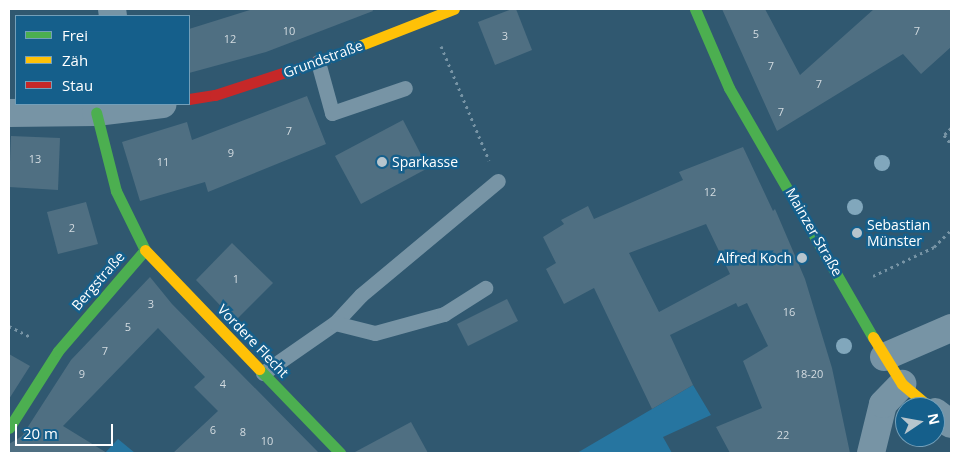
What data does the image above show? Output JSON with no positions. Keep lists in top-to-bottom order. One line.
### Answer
{"streets":{"street":["Grundstraße","Mainzer Straße","Bergstraße","Vordere Flecht"]},"crossings":[["Bergstraße","Vordere Flecht"]],"places":["Sparkasse","Sebastian Münster","Alfred Koch"],"house_numbers":["10","7","5","3","12","7","7","7","7","9","13","11","12","2","1","3","16","5","7","9","18-20","4","6","8","22","10"],"legend":["Frei","Zäh","Stau"],"scale_bar":"20 m","north":"right"}
